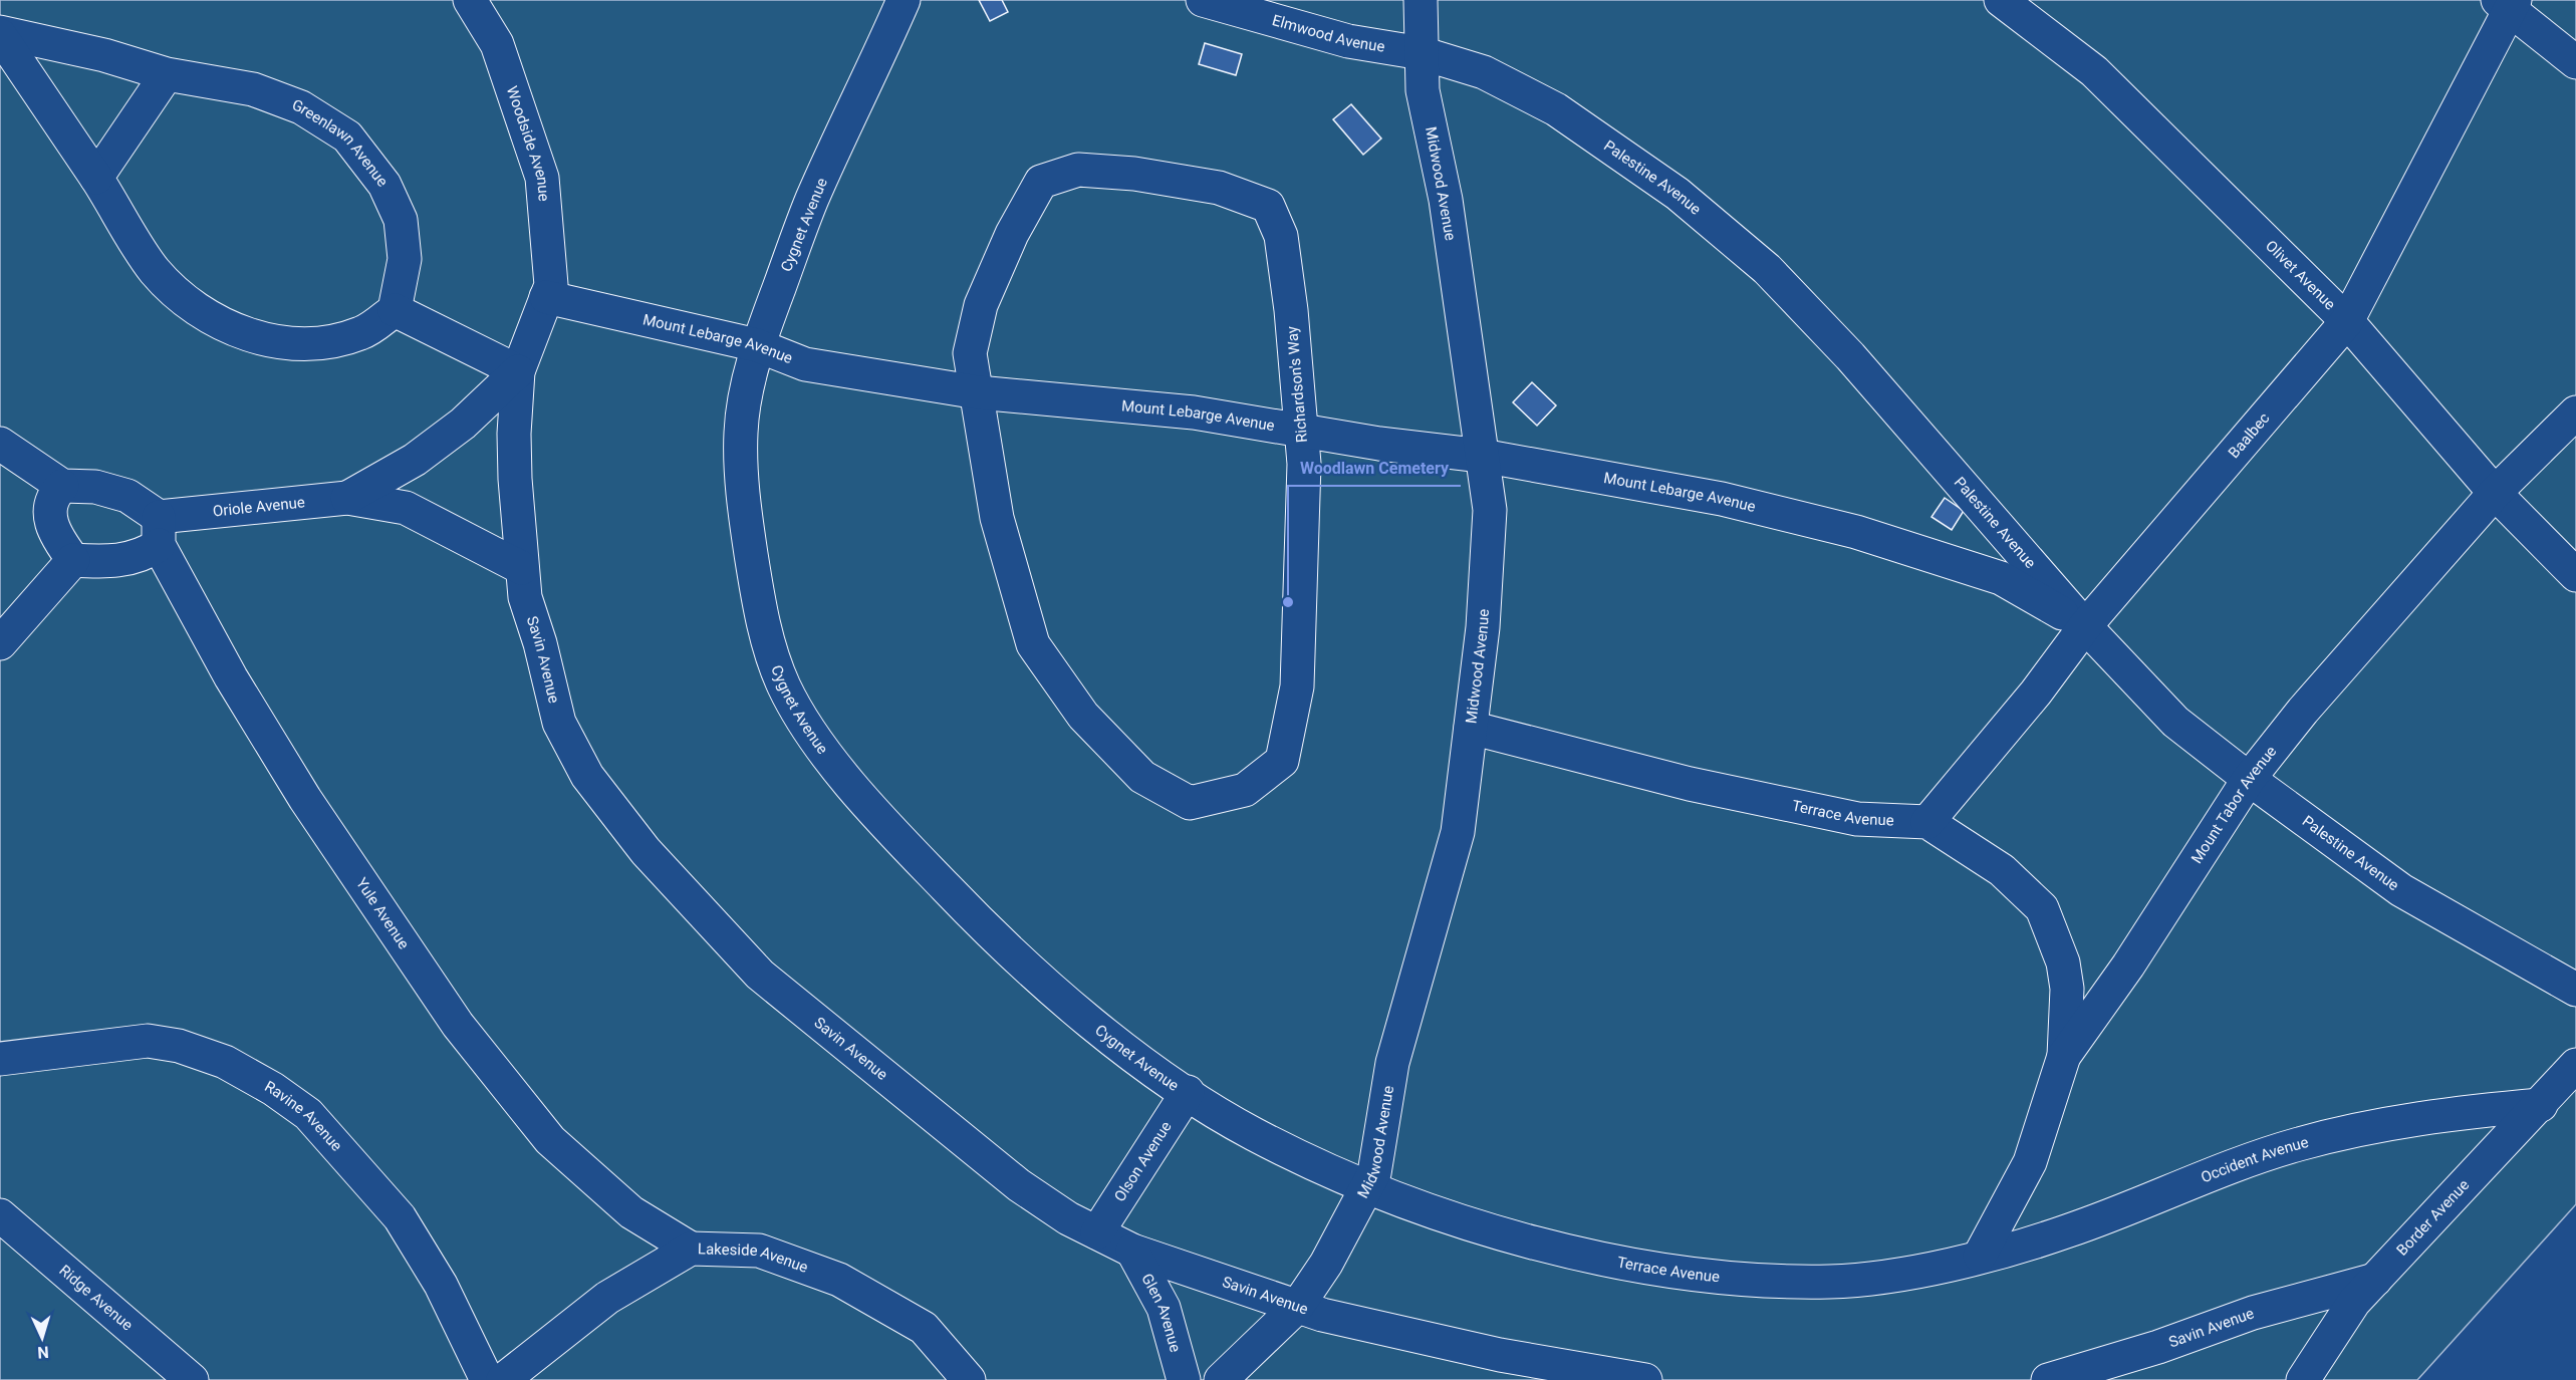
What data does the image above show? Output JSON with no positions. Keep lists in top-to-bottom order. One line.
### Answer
{"streets":{"lane":["Elmwood Avenue","Woodside Avenue","Greenlawn Avenue","Palestine Avenue","Midwood Avenue","Cygnet Avenue","Olivet Avenue","Mount Lebarge Avenue","Richardson's Way","Baalbec","Oriole Avenue","Savin Avenue","Mount Tabor Avenue","Terrace Avenue","Yule Avenue","Ravine Avenue","Occident Avenue","Olson Avenue","Border Avenue","Lakeside Avenue","Ridge Avenue","Glen Avenue"]},"crossings":[["Elmwood Avenue","Palestine Avenue"],["Elmwood Avenue","Midwood Avenue"],["Woodside Avenue","Mount Lebarge Avenue"],["Woodside Avenue","Savin Avenue"],["Palestine Avenue","Midwood Avenue"],["Palestine Avenue","Mount Lebarge Avenue"],["Palestine Avenue","Baalbec"],["Palestine Avenue","Mount Tabor Avenue"],["Midwood Avenue","Cygnet Avenue"],["Midwood Avenue","Mount Lebarge Avenue"],["Midwood Avenue","Savin Avenue"],["Midwood Avenue","Terrace Avenue"],["Cygnet Avenue","Mount Lebarge Avenue"],["Cygnet Avenue","Terrace Avenue"],["Cygnet Avenue","Olson Avenue"],["Olivet Avenue","Baalbec"],["Olivet Avenue","Mount Tabor Avenue"],["Mount Lebarge Avenue","Richardson's Way"],["Mount Lebarge Avenue","Baalbec"],["Mount Lebarge Avenue","Savin Avenue"],["Baalbec","Terrace Avenue"],["Oriole Avenue","Savin Avenue"],["Oriole Avenue","Yule Avenue"],["Savin Avenue","Olson Avenue"],["Savin Avenue","Border Avenue"],["Savin Avenue","Glen Avenue"],["Mount Tabor Avenue","Terrace Avenue"],["Mount Tabor Avenue","Occident Avenue"],["Terrace Avenue","Occident Avenue"],["Yule Avenue","Lakeside Avenue"],["Occident Avenue","Border Avenue"]],"places":["Woodlawn Cemetery"],"north":"bottom"}
